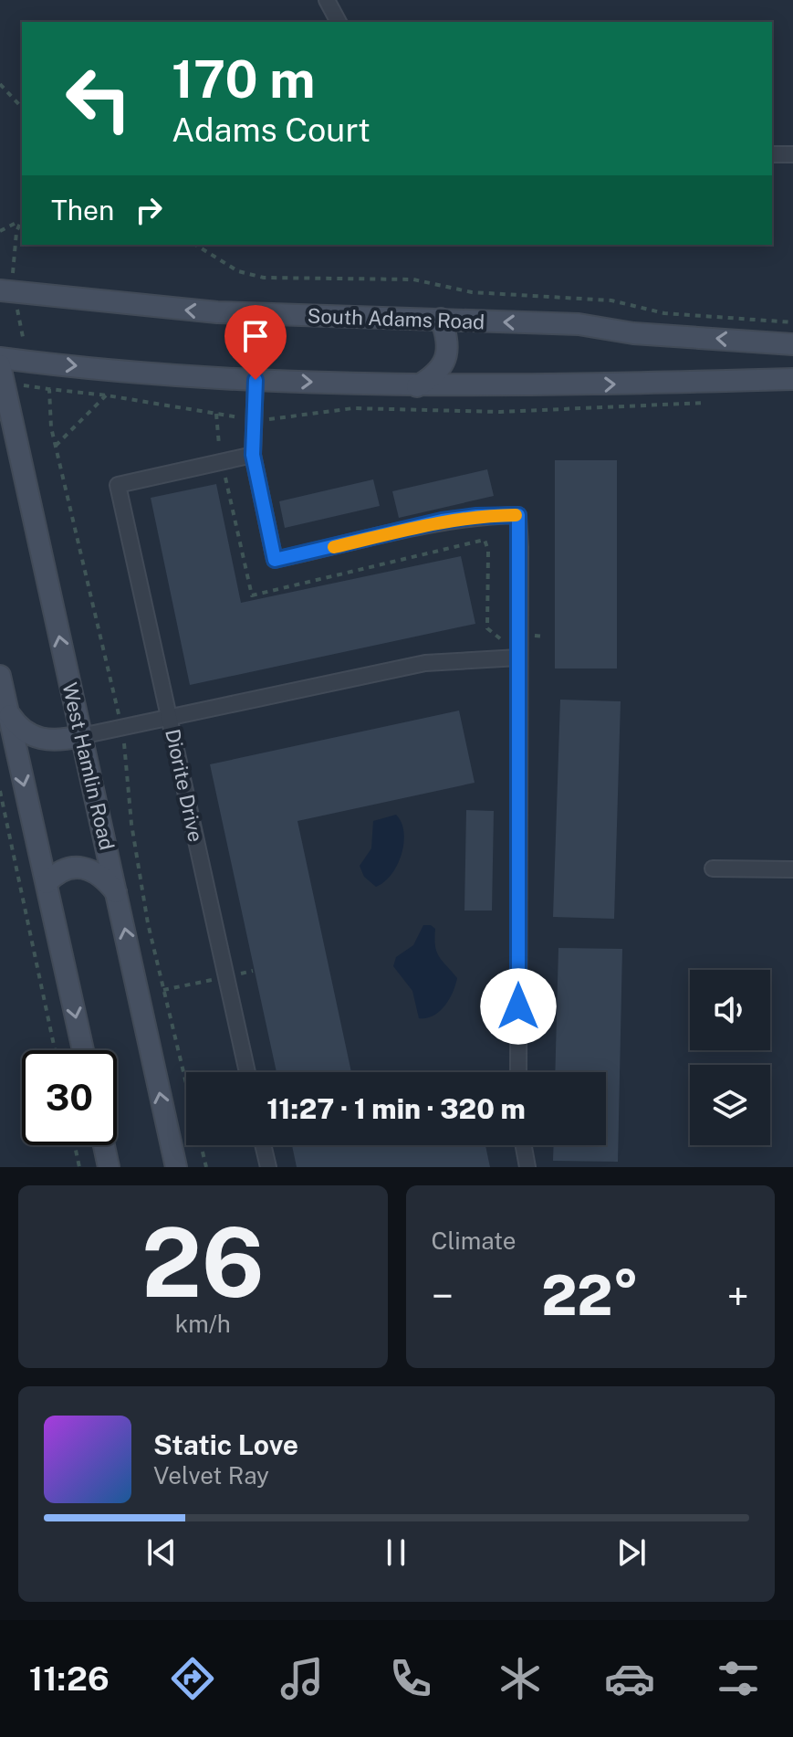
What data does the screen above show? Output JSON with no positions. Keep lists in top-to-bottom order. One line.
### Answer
{"streets":{"main road":["South Adams Road","West Hamlin Road"],"street":["Diorite Drive"]},"page":{"turn":["170 m","Adams Court"],"then":"Then","limit":"30","trip":"11:27 · 1 min · 320 m","tile":[["26","km/h"],"Climate"],"heat":["−","22°","+"],"song":["Static Love","Velvet Ray"],"tabs":"11:26"}}
